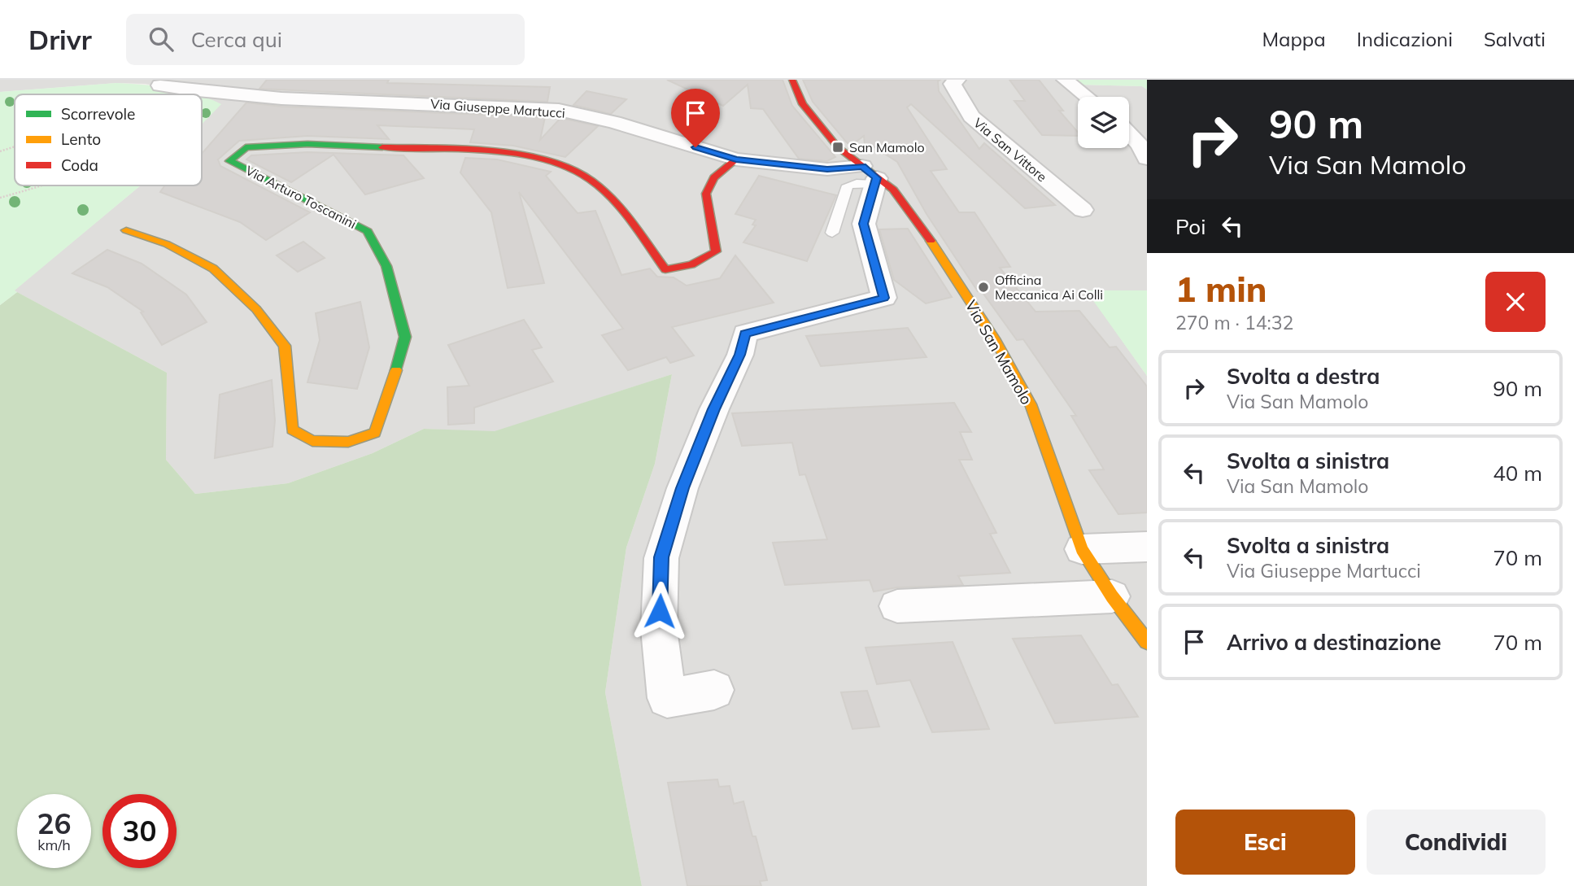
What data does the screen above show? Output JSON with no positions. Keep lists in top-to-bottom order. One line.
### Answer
{"streets":{"street":["Via Giuseppe Martucci","Via San Vittore","Via Arturo Toscanini","Via San Mamolo"]},"crossings":[["Via Giuseppe Martucci","Via Arturo Toscanini"],["Via Giuseppe Martucci","Via San Mamolo"]],"places":{"transit":["San Mamolo"],"other":["Officina Meccanica Ai Colli"]},"legend":["Scorrevole","Lento","Coda"],"page":{"header":"Drivr","search":"Cerca qui","nav":["Mappa","Indicazioni","Salvati"],"turn":["90 m","Via San Mamolo"],"then":"Poi","heading":["1 min","270 m · 14:32"],"list":[{"name":"Svolta a destra","note":"Via San Mamolo","value":"90 m"},{"name":"Svolta a sinistra","note":"Via San Mamolo","value":"40 m"},{"name":"Svolta a sinistra","note":"Via Giuseppe Martucci","value":"70 m"},{"name":"Arrivo a destinazione","value":"70 m"}],"speed":"26 km/h","limit":"30","buttons":["Esci","Condividi"]}}
